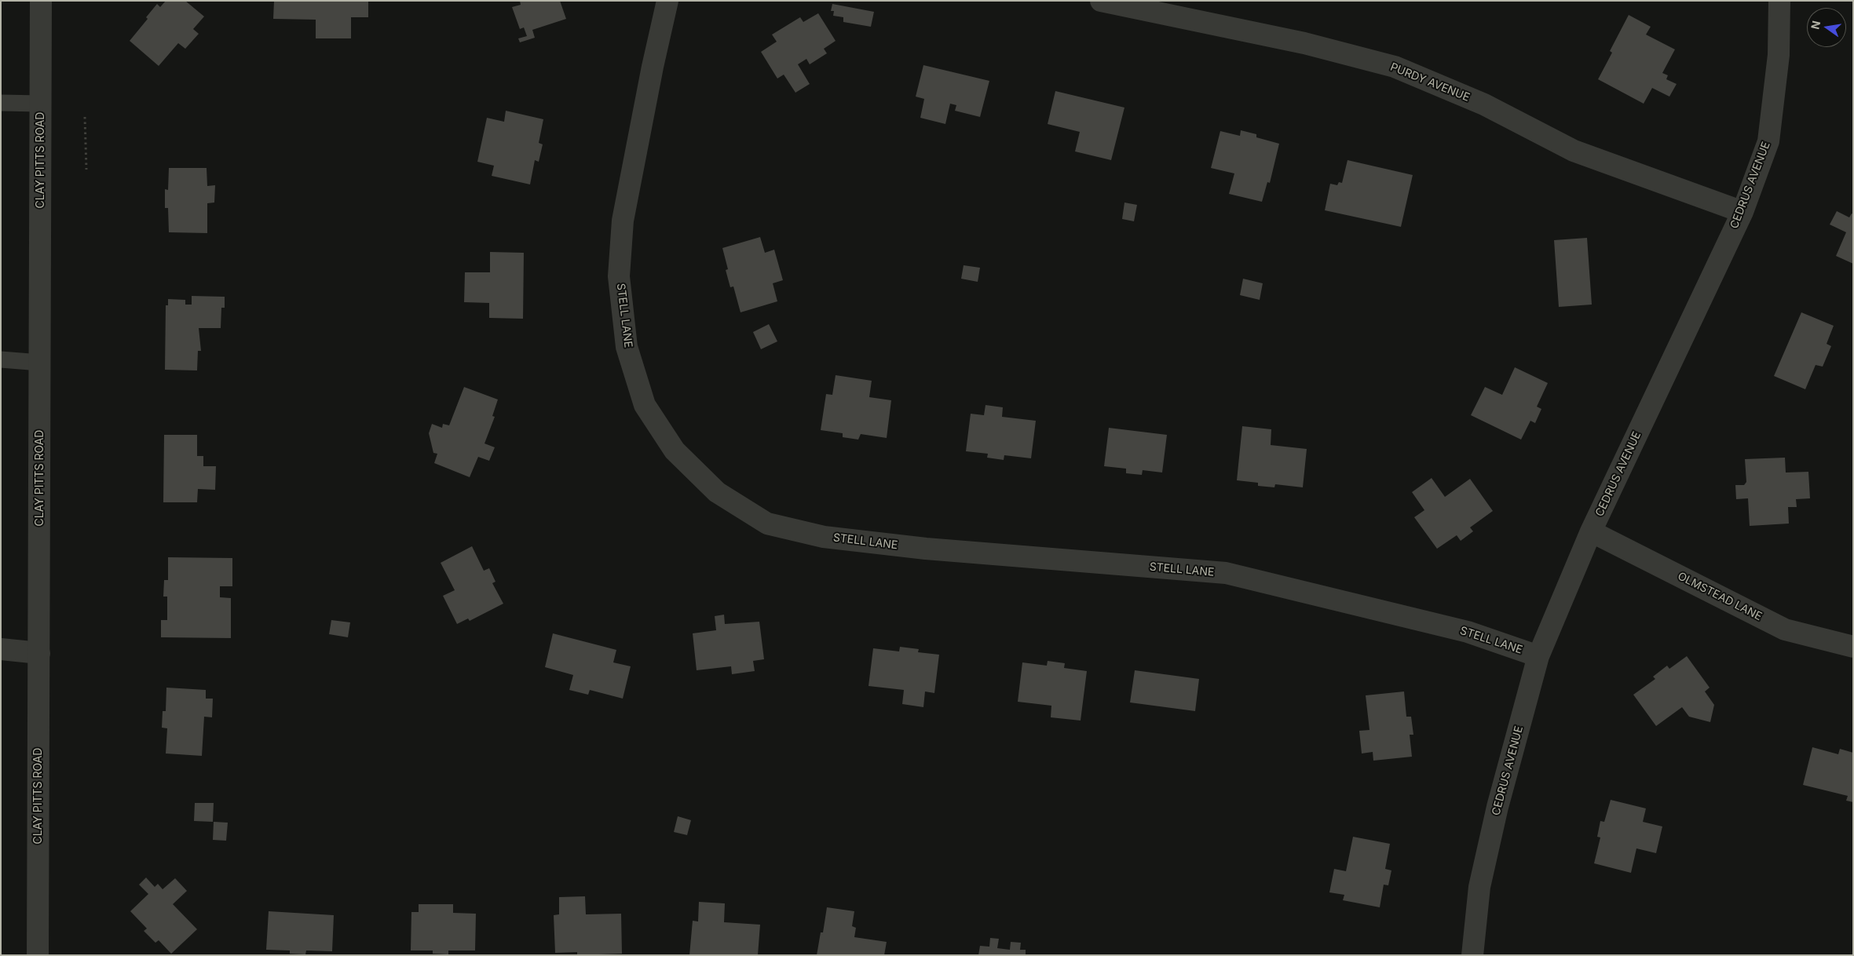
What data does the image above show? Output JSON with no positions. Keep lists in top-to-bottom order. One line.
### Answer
{"streets":{"street":["PURDY AVENUE","CLAY PITTS ROAD","CEDRUS AVENUE","STELL LANE","OLMSTEAD LANE"]},"crossings":[["PURDY AVENUE","CEDRUS AVENUE"],["CEDRUS AVENUE","STELL LANE"],["CEDRUS AVENUE","OLMSTEAD LANE"]],"north":"left"}
